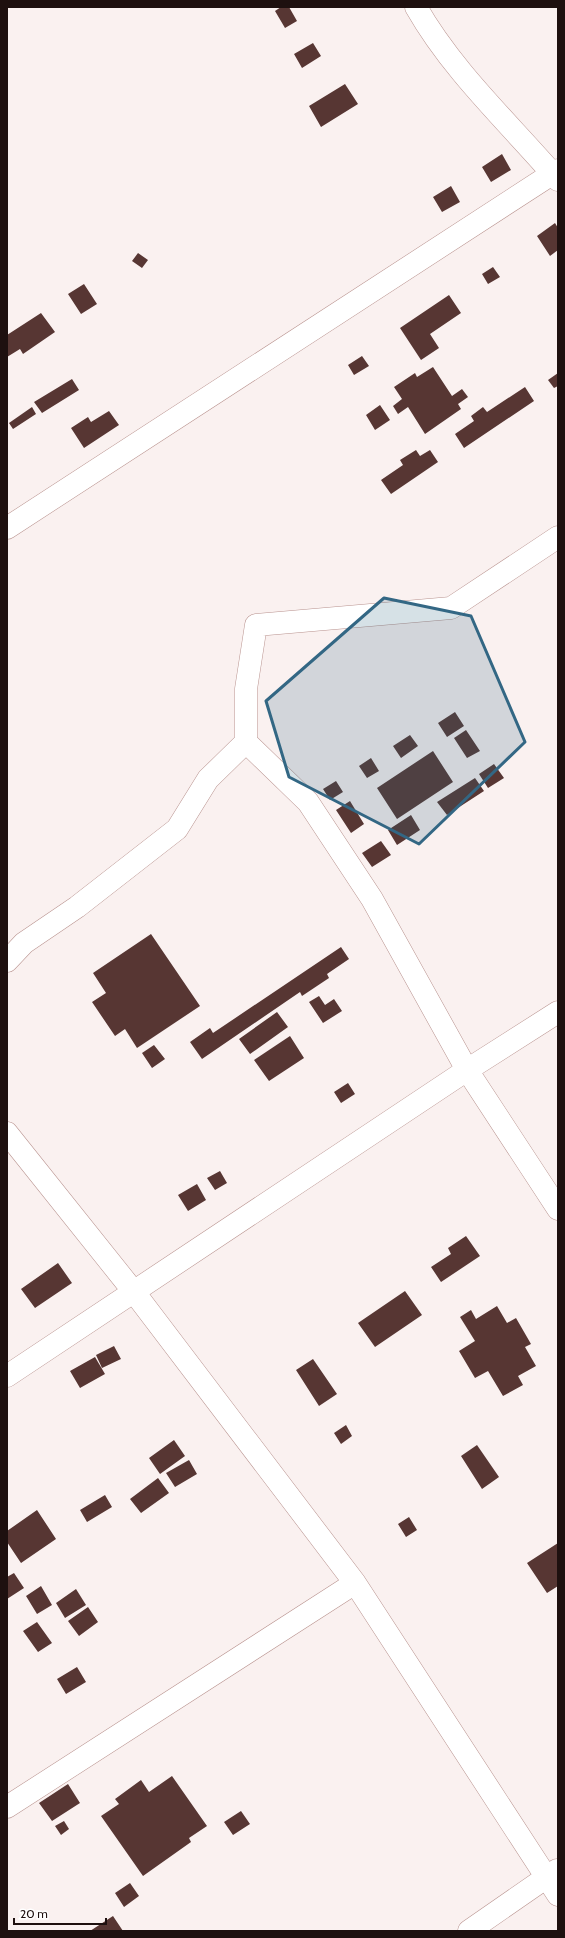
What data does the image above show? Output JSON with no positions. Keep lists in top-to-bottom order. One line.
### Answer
{"scale_bar":"20 m"}
